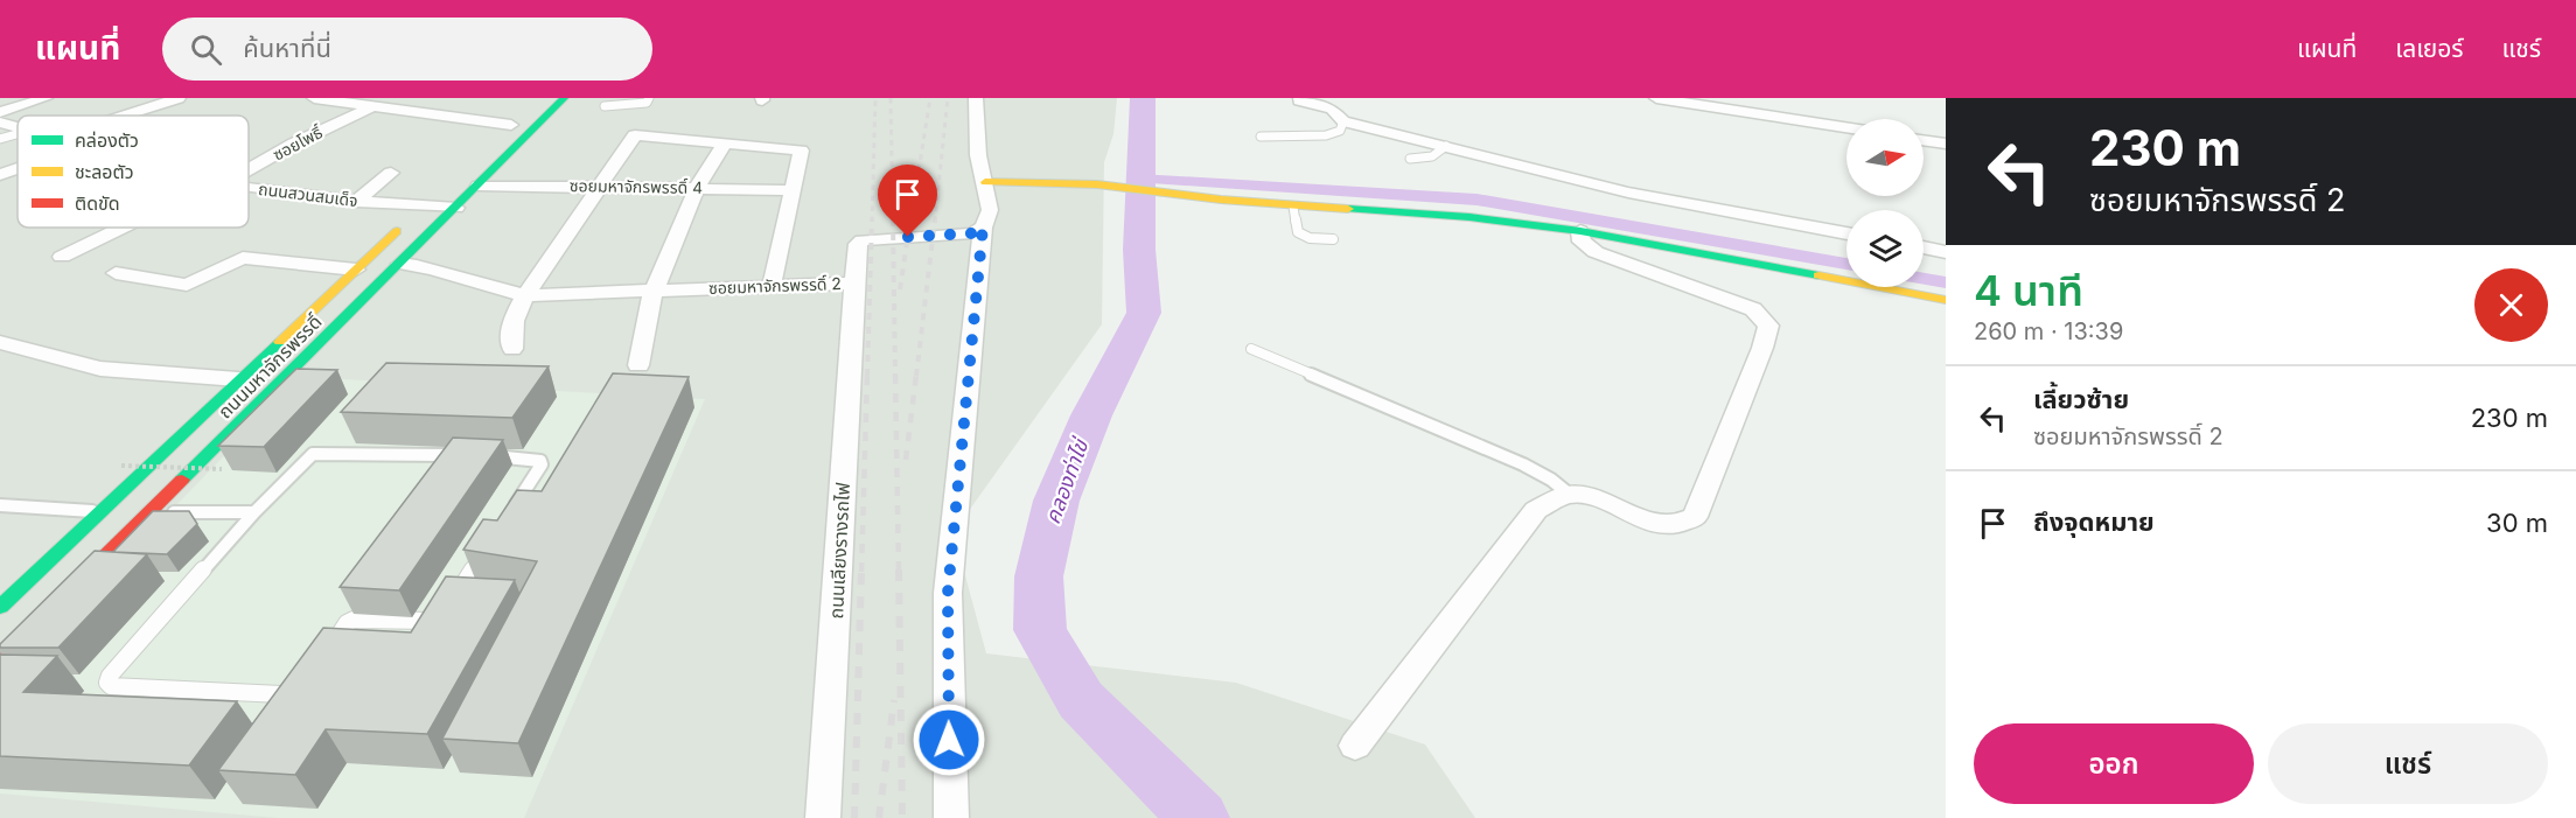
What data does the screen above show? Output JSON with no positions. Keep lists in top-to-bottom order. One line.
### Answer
{"streets":{"main road":["ถนนมหาจักรพรรดิ์"],"street":["ซอยโพธิ์","ซอยมหาจักรพรรดิ์ 4","ถนนสวนสมเด็จ","ซอยมหาจักรพรรดิ์ 2","ถนนเลียงรางรถไฟ"]},"crossings":[["ซอยมหาจักรพรรดิ์ 4","ถนนมหาจักรพรรดิ์"],["ถนนสวนสมเด็จ","ถนนมหาจักรพรรดิ์"],["ซอยมหาจักรพรรดิ์ 2","ถนนมหาจักรพรรดิ์"],["ซอยมหาจักรพรรดิ์ 2","ถนนเลียงรางรถไฟ"]],"water":["คลองท่าไข่"],"legend":["คล่องตัว","ชะลอตัว","ติดขัด"],"north":"right","page":{"header":"แผนที่","search":"ค้นหาที่นี่","nav":["แผนที่","เลเยอร์","แชร์"],"turn":["230 m","ซอยมหาจักรพรรดิ์ 2"],"heading":["4 นาที","260 m · 13:39"],"list":[{"name":"เลี้ยวซ้าย","note":"ซอยมหาจักรพรรดิ์ 2","value":"230 m"},{"name":"ถึงจุดหมาย","value":"30 m"}],"buttons":["ออก","แชร์"]}}
